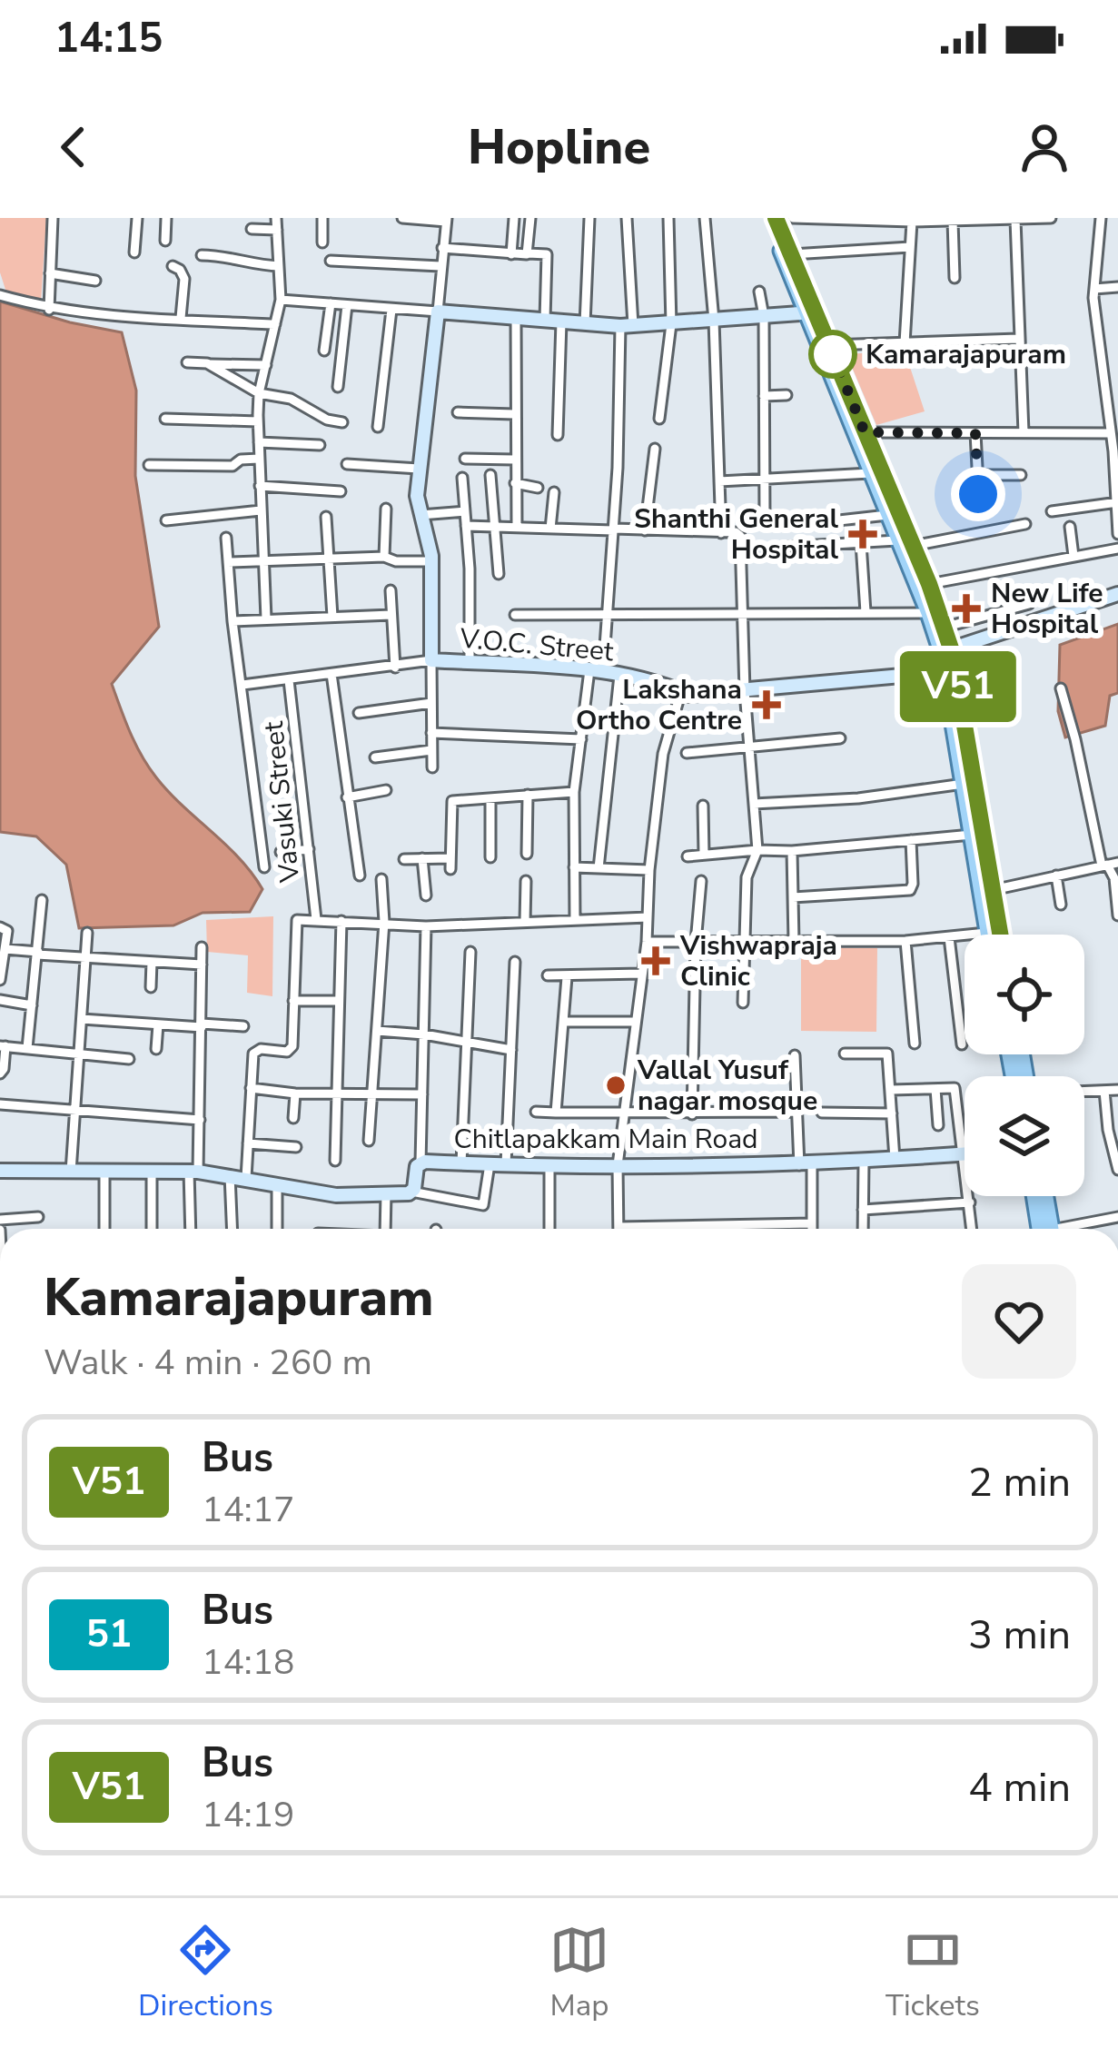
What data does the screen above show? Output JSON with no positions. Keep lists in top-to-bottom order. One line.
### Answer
{"streets":{"street":["V.O.C. Street","Vasuki Street","Chitlapakkam Main Road"]},"crossings":[["V.O.C. Street","Vasuki Street"]],"places":{"other":["Kamarajapuram","Vallal Yusuf nagar mosque"],"health":["Shanthi General Hospital","New Life Hospital","Lakshana Ortho Centre","Vishwapraja Clinic"]},"lines":["bus line V51"],"page":{"status":"14:15","header":"Hopline","on_map":"V51","heading":["Kamarajapuram","Walk · 4 min · 260 m"],"list":[{"mark":"V51","name":"Bus","note":"14:17","value":"2 min"},{"mark":"51","name":"Bus","note":"14:18","value":"3 min"},{"mark":"V51","name":"Bus","note":"14:19","value":"4 min"}],"tabs":["Directions","Map","Tickets"]}}
